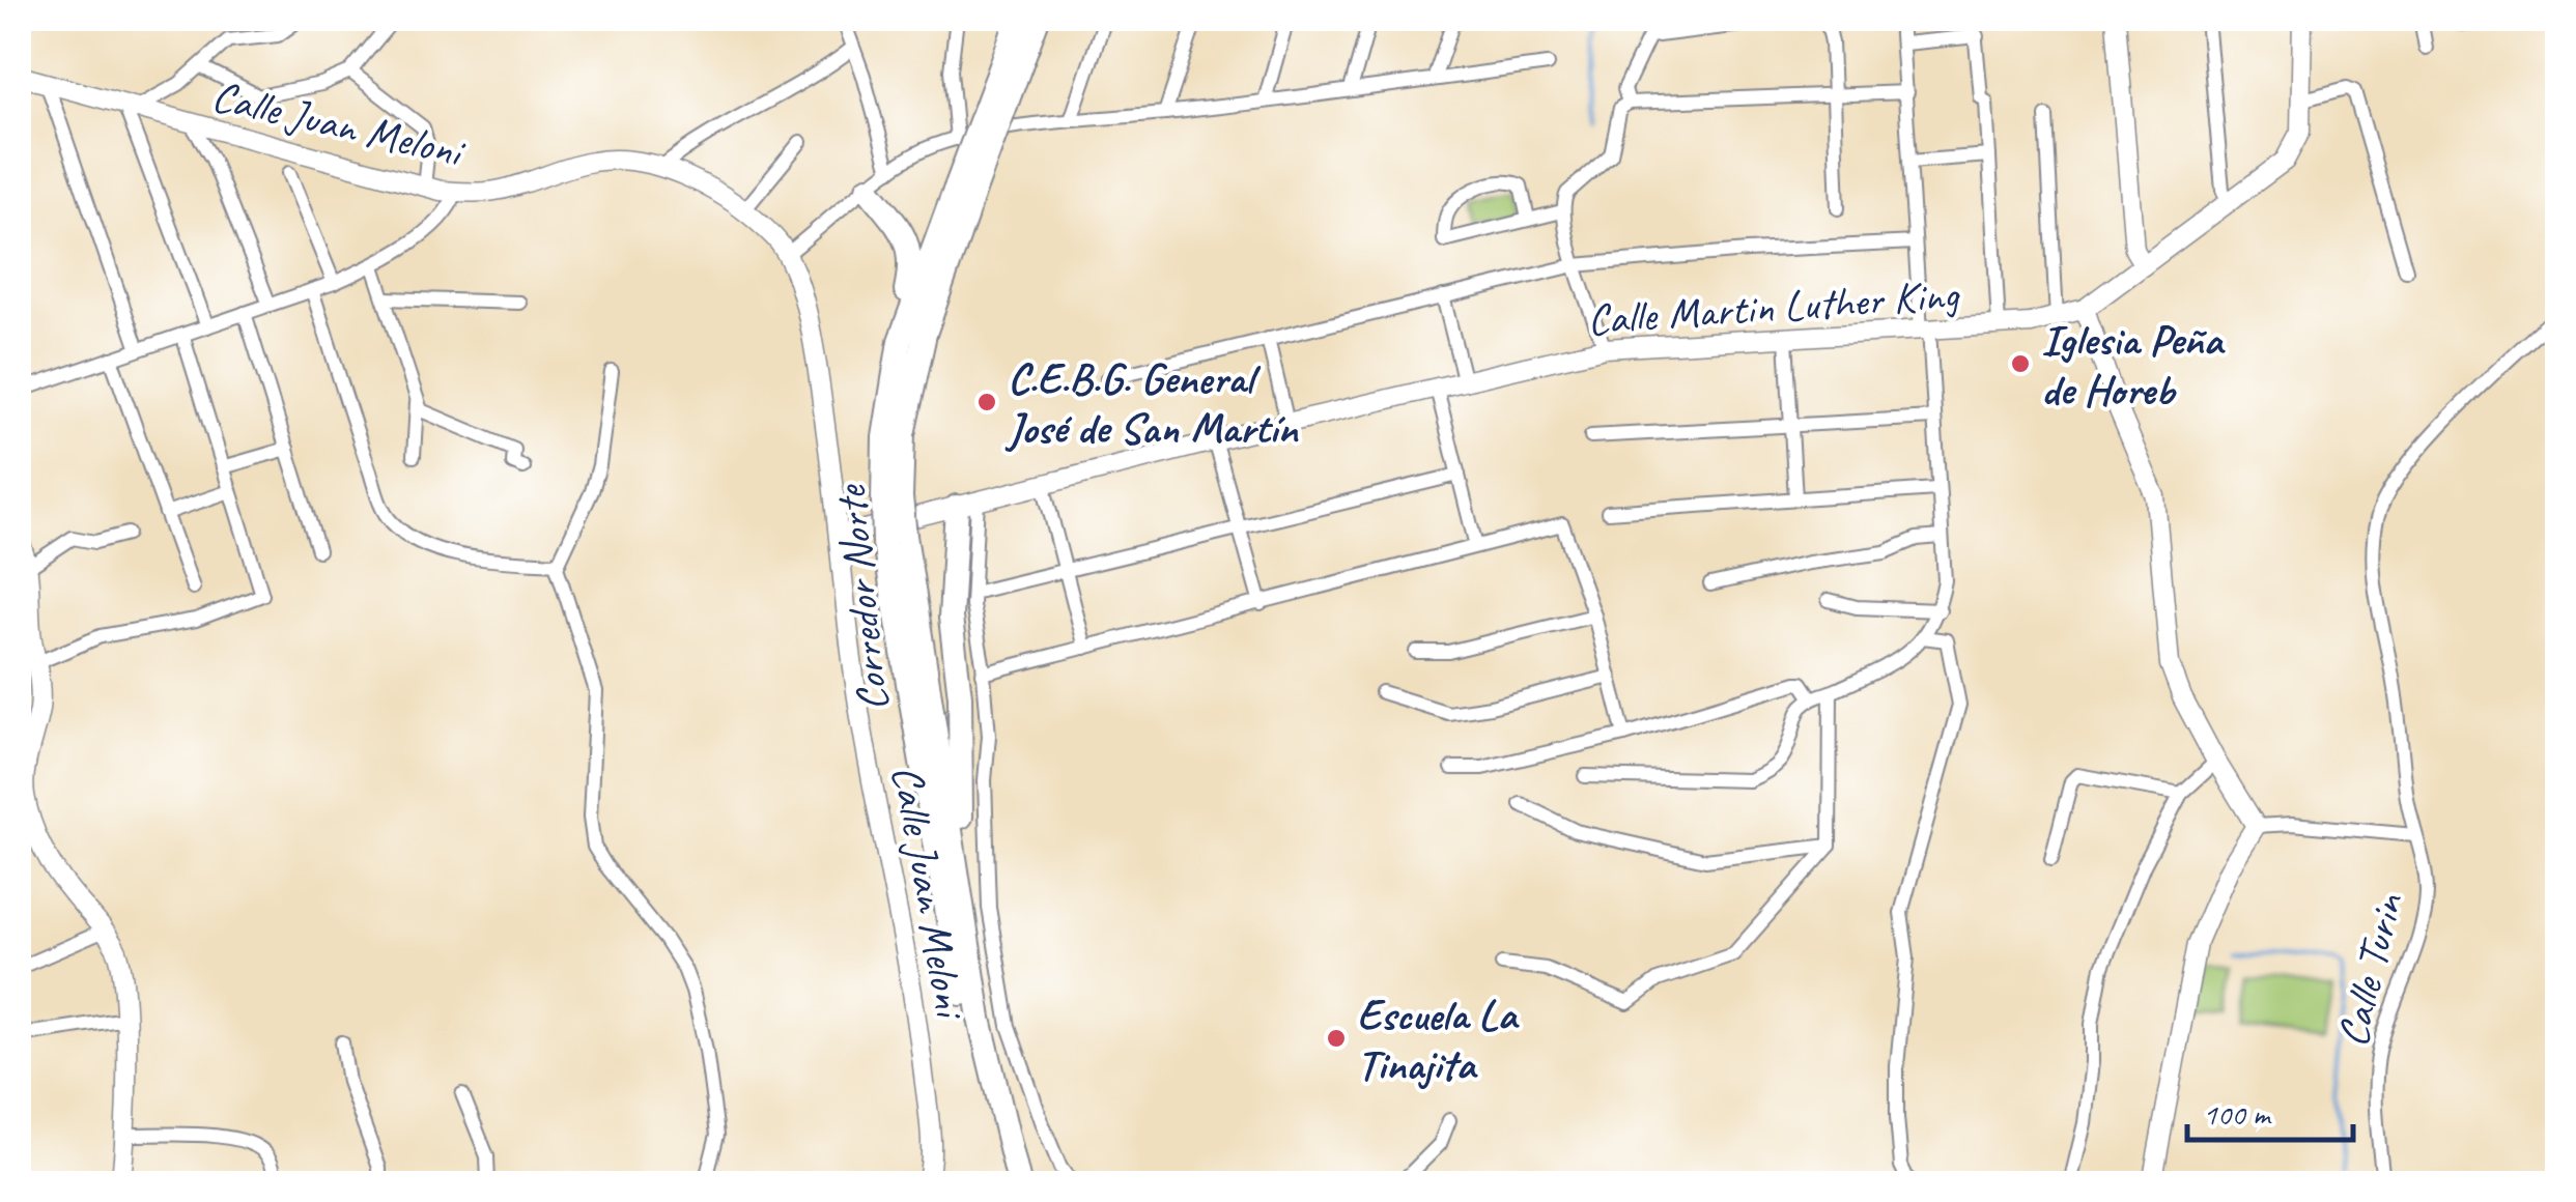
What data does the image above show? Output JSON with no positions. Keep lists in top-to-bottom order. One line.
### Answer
{"streets":{"highway":["Corredor Norte"],"street":["Calle Juan Meloni","Calle Martin Luther King","Calle Turin"]},"crossings":[["Calle Juan Meloni","Calle Martin Luther King"]],"places":["Iglesia Peña de Horeb","C.E.B.G. General José de San Martín","Escuela La Tinajita"],"scale_bar":"100 m"}
